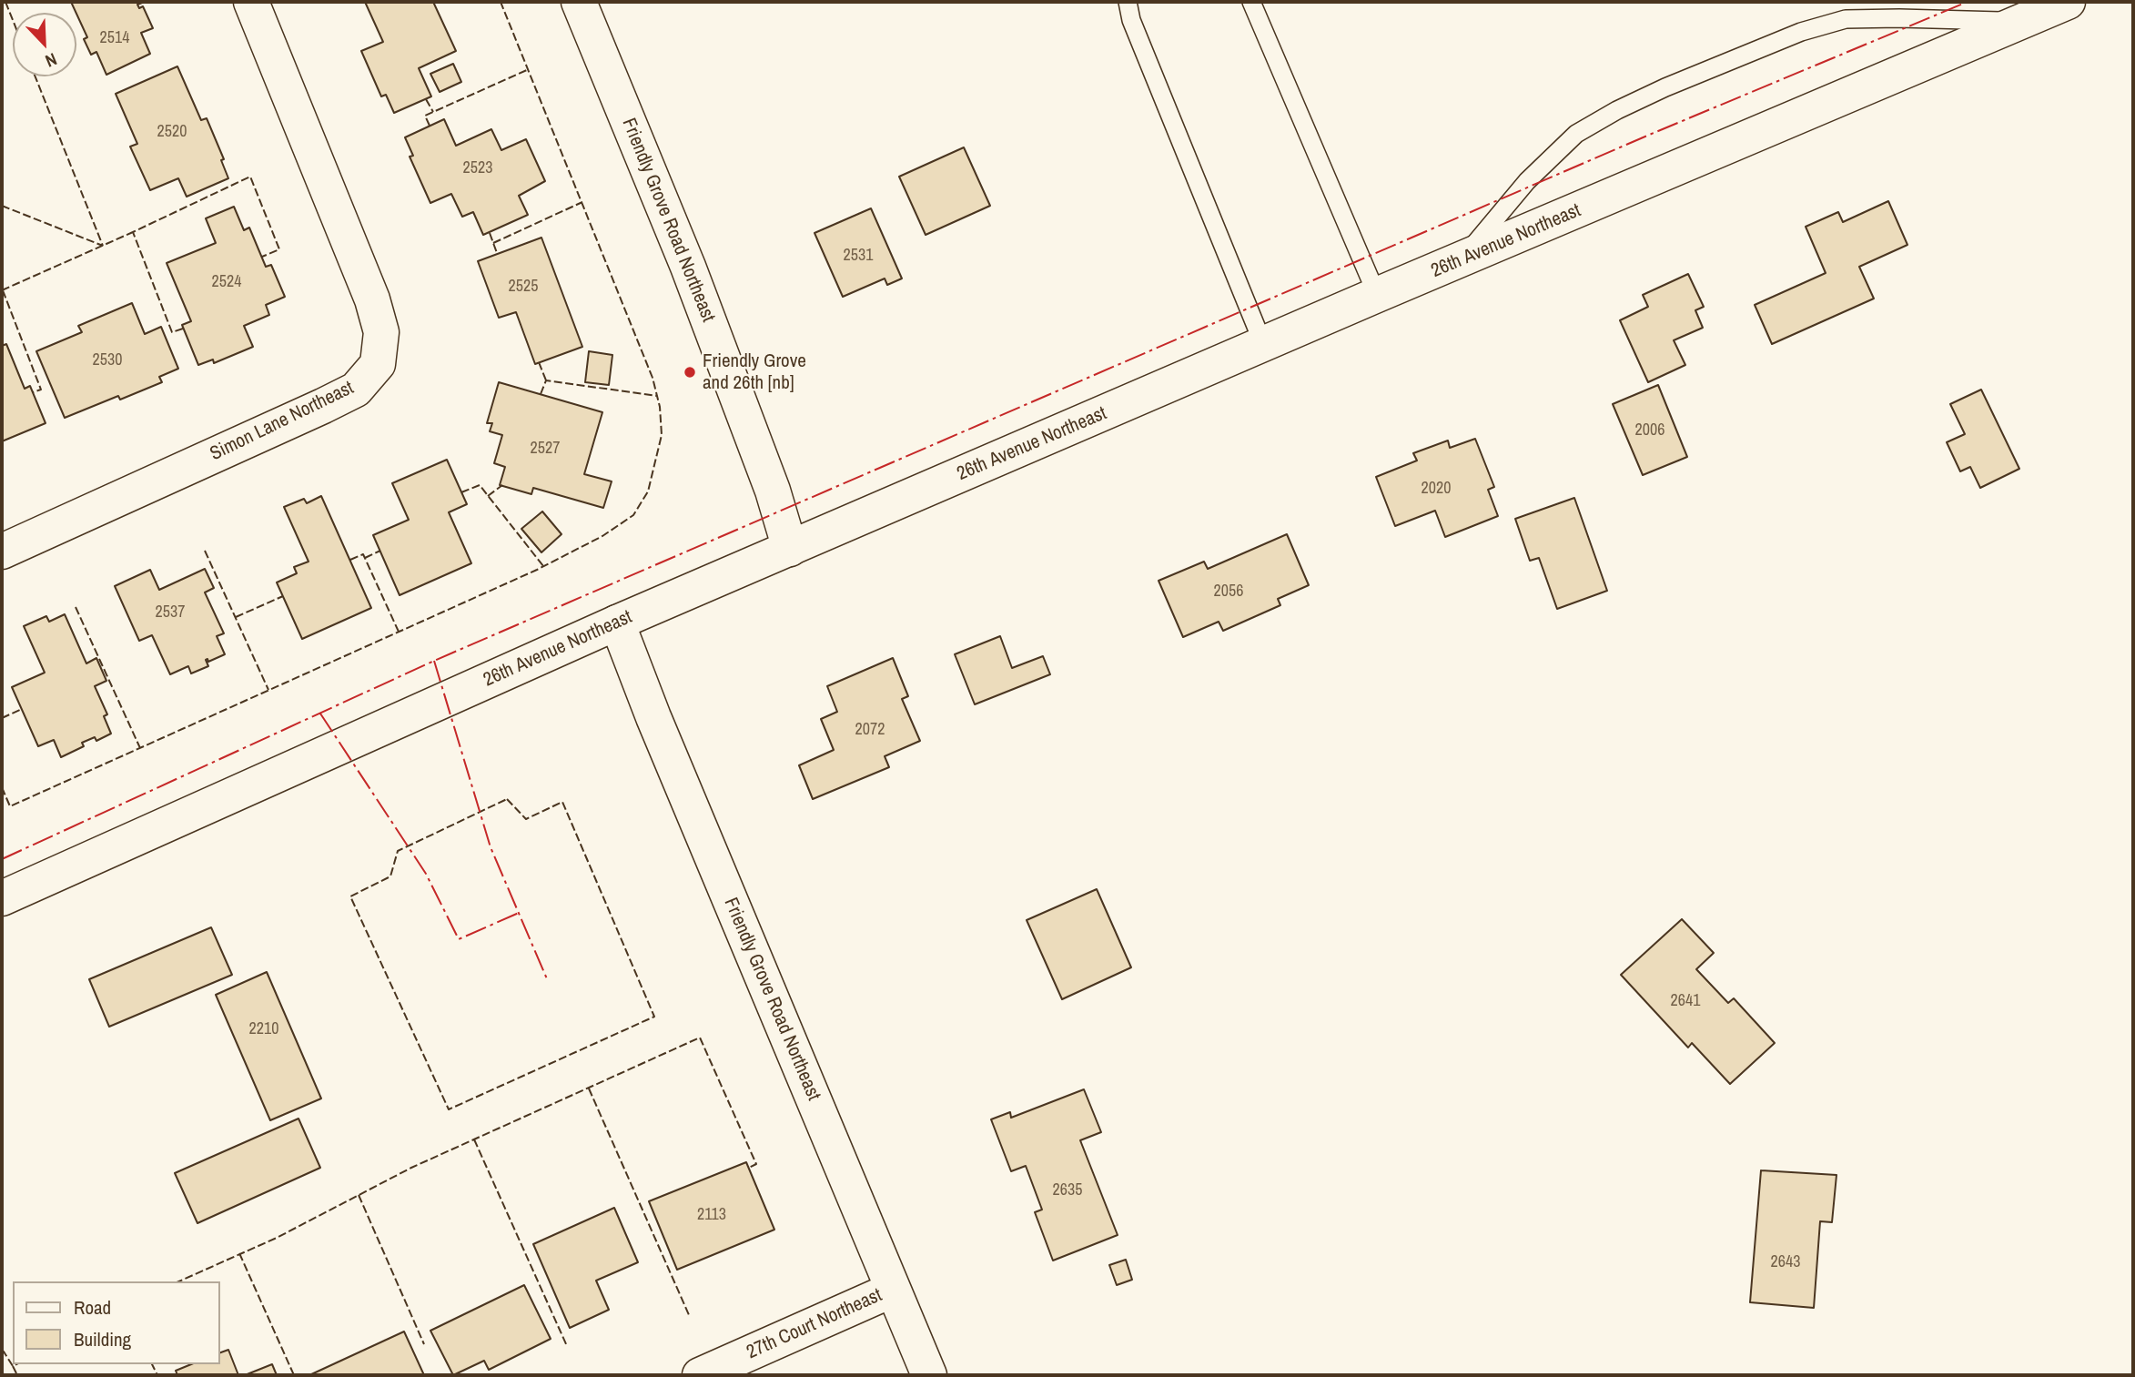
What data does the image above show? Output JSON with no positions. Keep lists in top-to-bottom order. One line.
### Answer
{"streets":{"street":["Friendly Grove Road Northeast","26th Avenue Northeast","Simon Lane Northeast","27th Court Northeast"]},"crossings":[["Friendly Grove Road Northeast","26th Avenue Northeast"],["Friendly Grove Road Northeast","27th Court Northeast"]],"places":["Friendly Grove and 26th [nb]"],"house_numbers":["2514","2520","2523","2531","2524","2525","2530","2006","2527","2020","2056","2537","2072","2641","2210","2635","2113","2643"],"legend":["Road","Building"],"north":"bottom right"}
